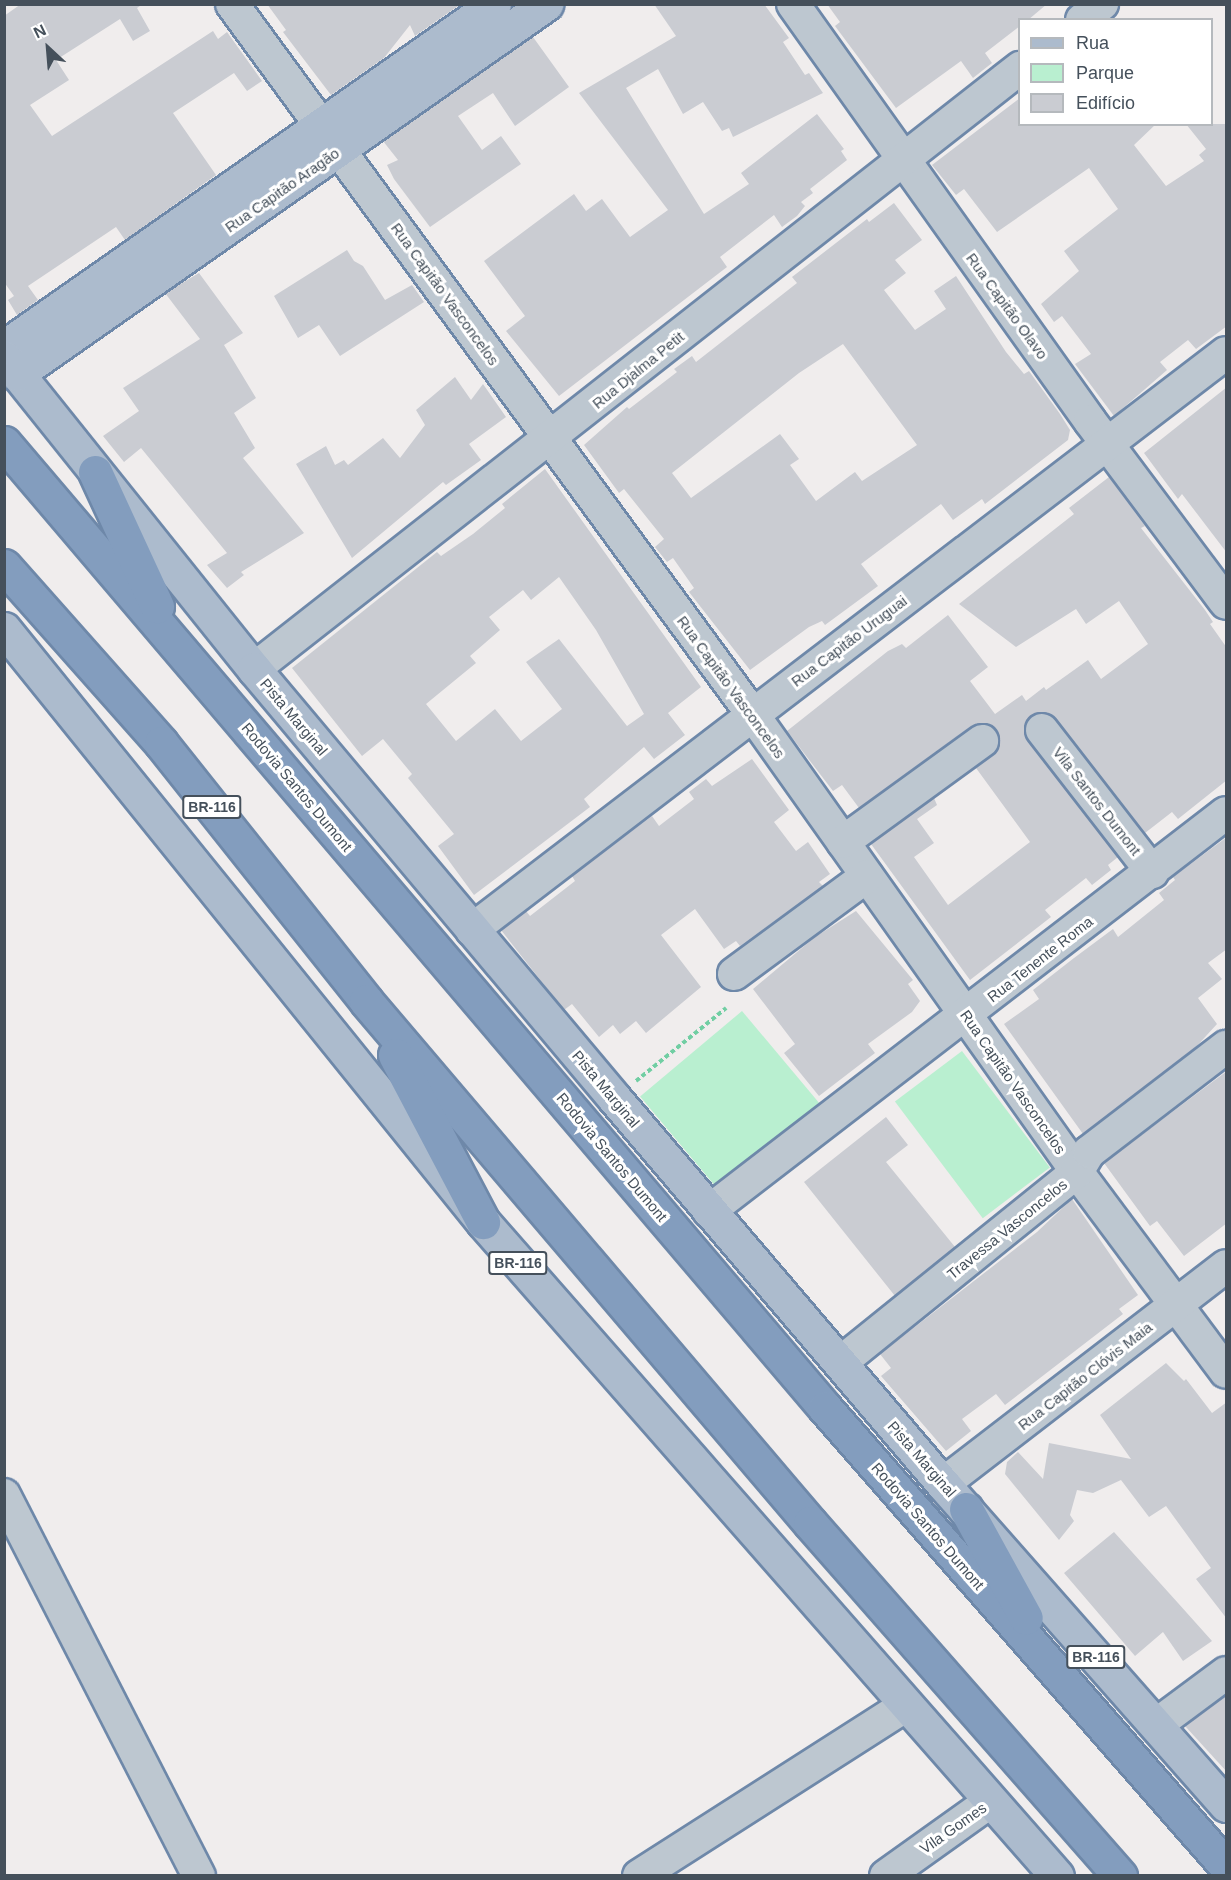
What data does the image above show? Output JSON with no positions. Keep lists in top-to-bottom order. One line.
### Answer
{"streets":{"highway":["Rodovia Santos Dumont","BR-116"],"main road":["Rua Capitão Aragão","Pista Marginal"],"street":["Rua Capitão Vasconcelos","Rua Capitão Olavo","Rua Djalma Petit","Rua Capitão Uruguai","Vila Santos Dumont","Rua Tenente Roma","Travessa Vasconcelos","Rua Capitão Clóvis Maia","Vila Gomes"]},"crossings":[["Rua Capitão Aragão","Rua Capitão Vasconcelos"],["Rua Capitão Aragão","Pista Marginal"],["Rua Capitão Vasconcelos","Rua Djalma Petit"],["Rua Capitão Vasconcelos","Rua Capitão Uruguai"],["Rua Capitão Vasconcelos","Rua Tenente Roma"],["Rua Capitão Vasconcelos","Travessa Vasconcelos"],["Rua Capitão Vasconcelos","Rua Capitão Clóvis Maia"],["Rua Capitão Olavo","Rua Djalma Petit"],["Rua Capitão Olavo","Rua Capitão Uruguai"],["Rua Djalma Petit","Pista Marginal"],["Rua Capitão Uruguai","Pista Marginal"],["Pista Marginal","Rua Tenente Roma"],["Pista Marginal","Travessa Vasconcelos"],["Pista Marginal","Rua Capitão Clóvis Maia"],["Vila Santos Dumont","Rua Tenente Roma"],["BR-116","Vila Gomes"]],"legend":["Rua","Parque","Edifício"],"north":"top left"}
